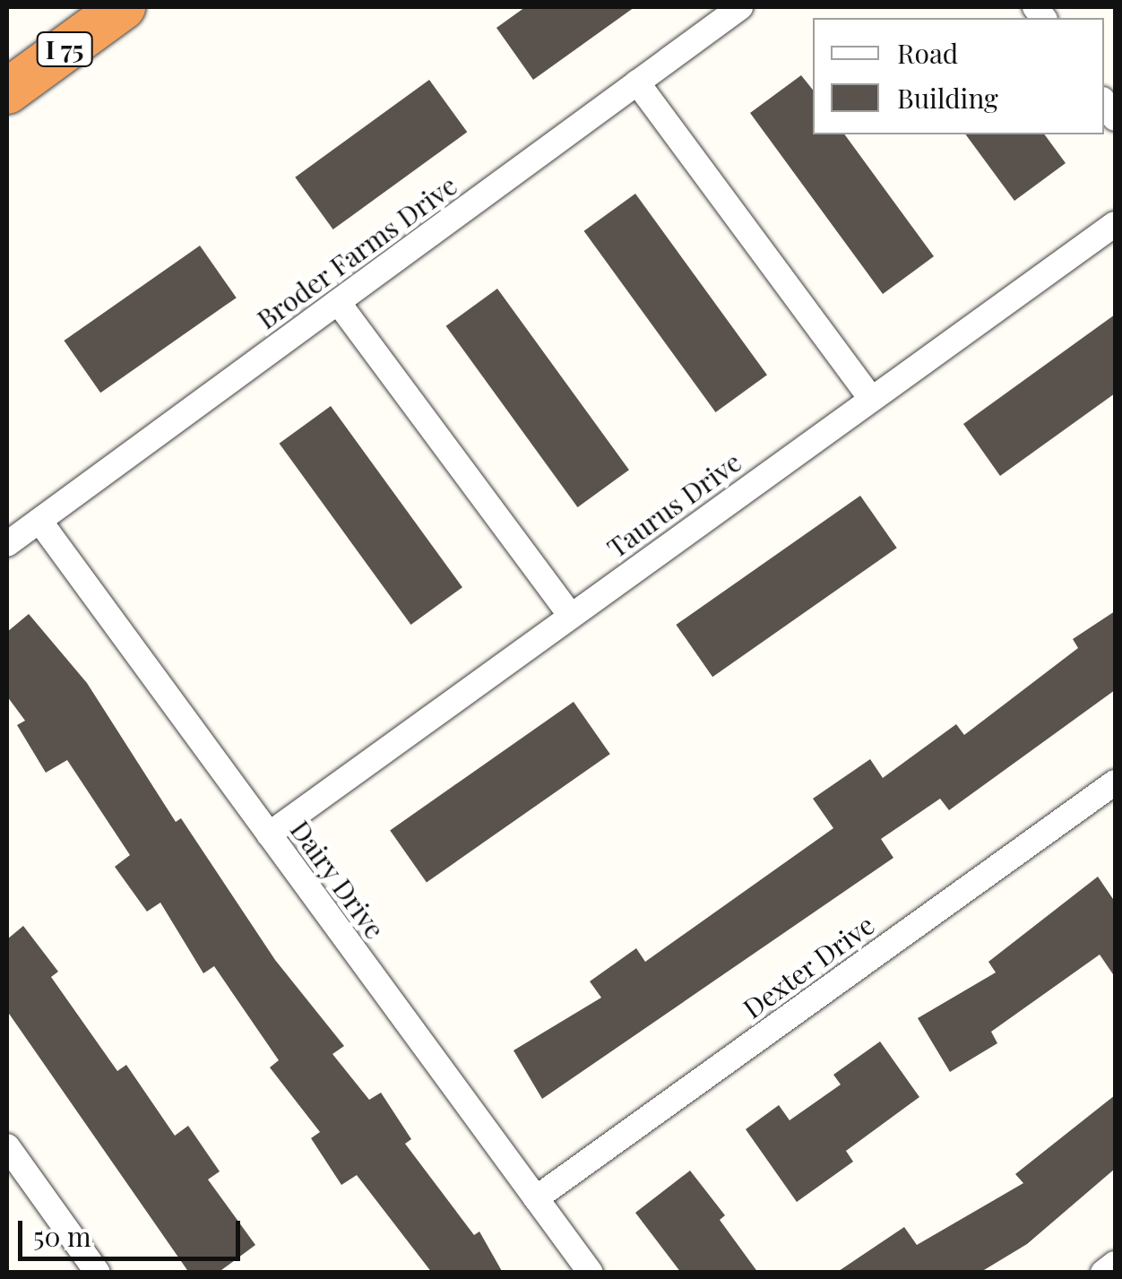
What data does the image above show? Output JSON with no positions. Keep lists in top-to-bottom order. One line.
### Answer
{"streets":{"highway":["I 75"],"street":["Broder Farms Drive","Taurus Drive","Dairy Drive","Dexter Drive"]},"crossings":[["Broder Farms Drive","Dairy Drive"],["Taurus Drive","Dairy Drive"],["Dairy Drive","Dexter Drive"]],"legend":["Road","Building"],"scale_bar":"50 m"}
